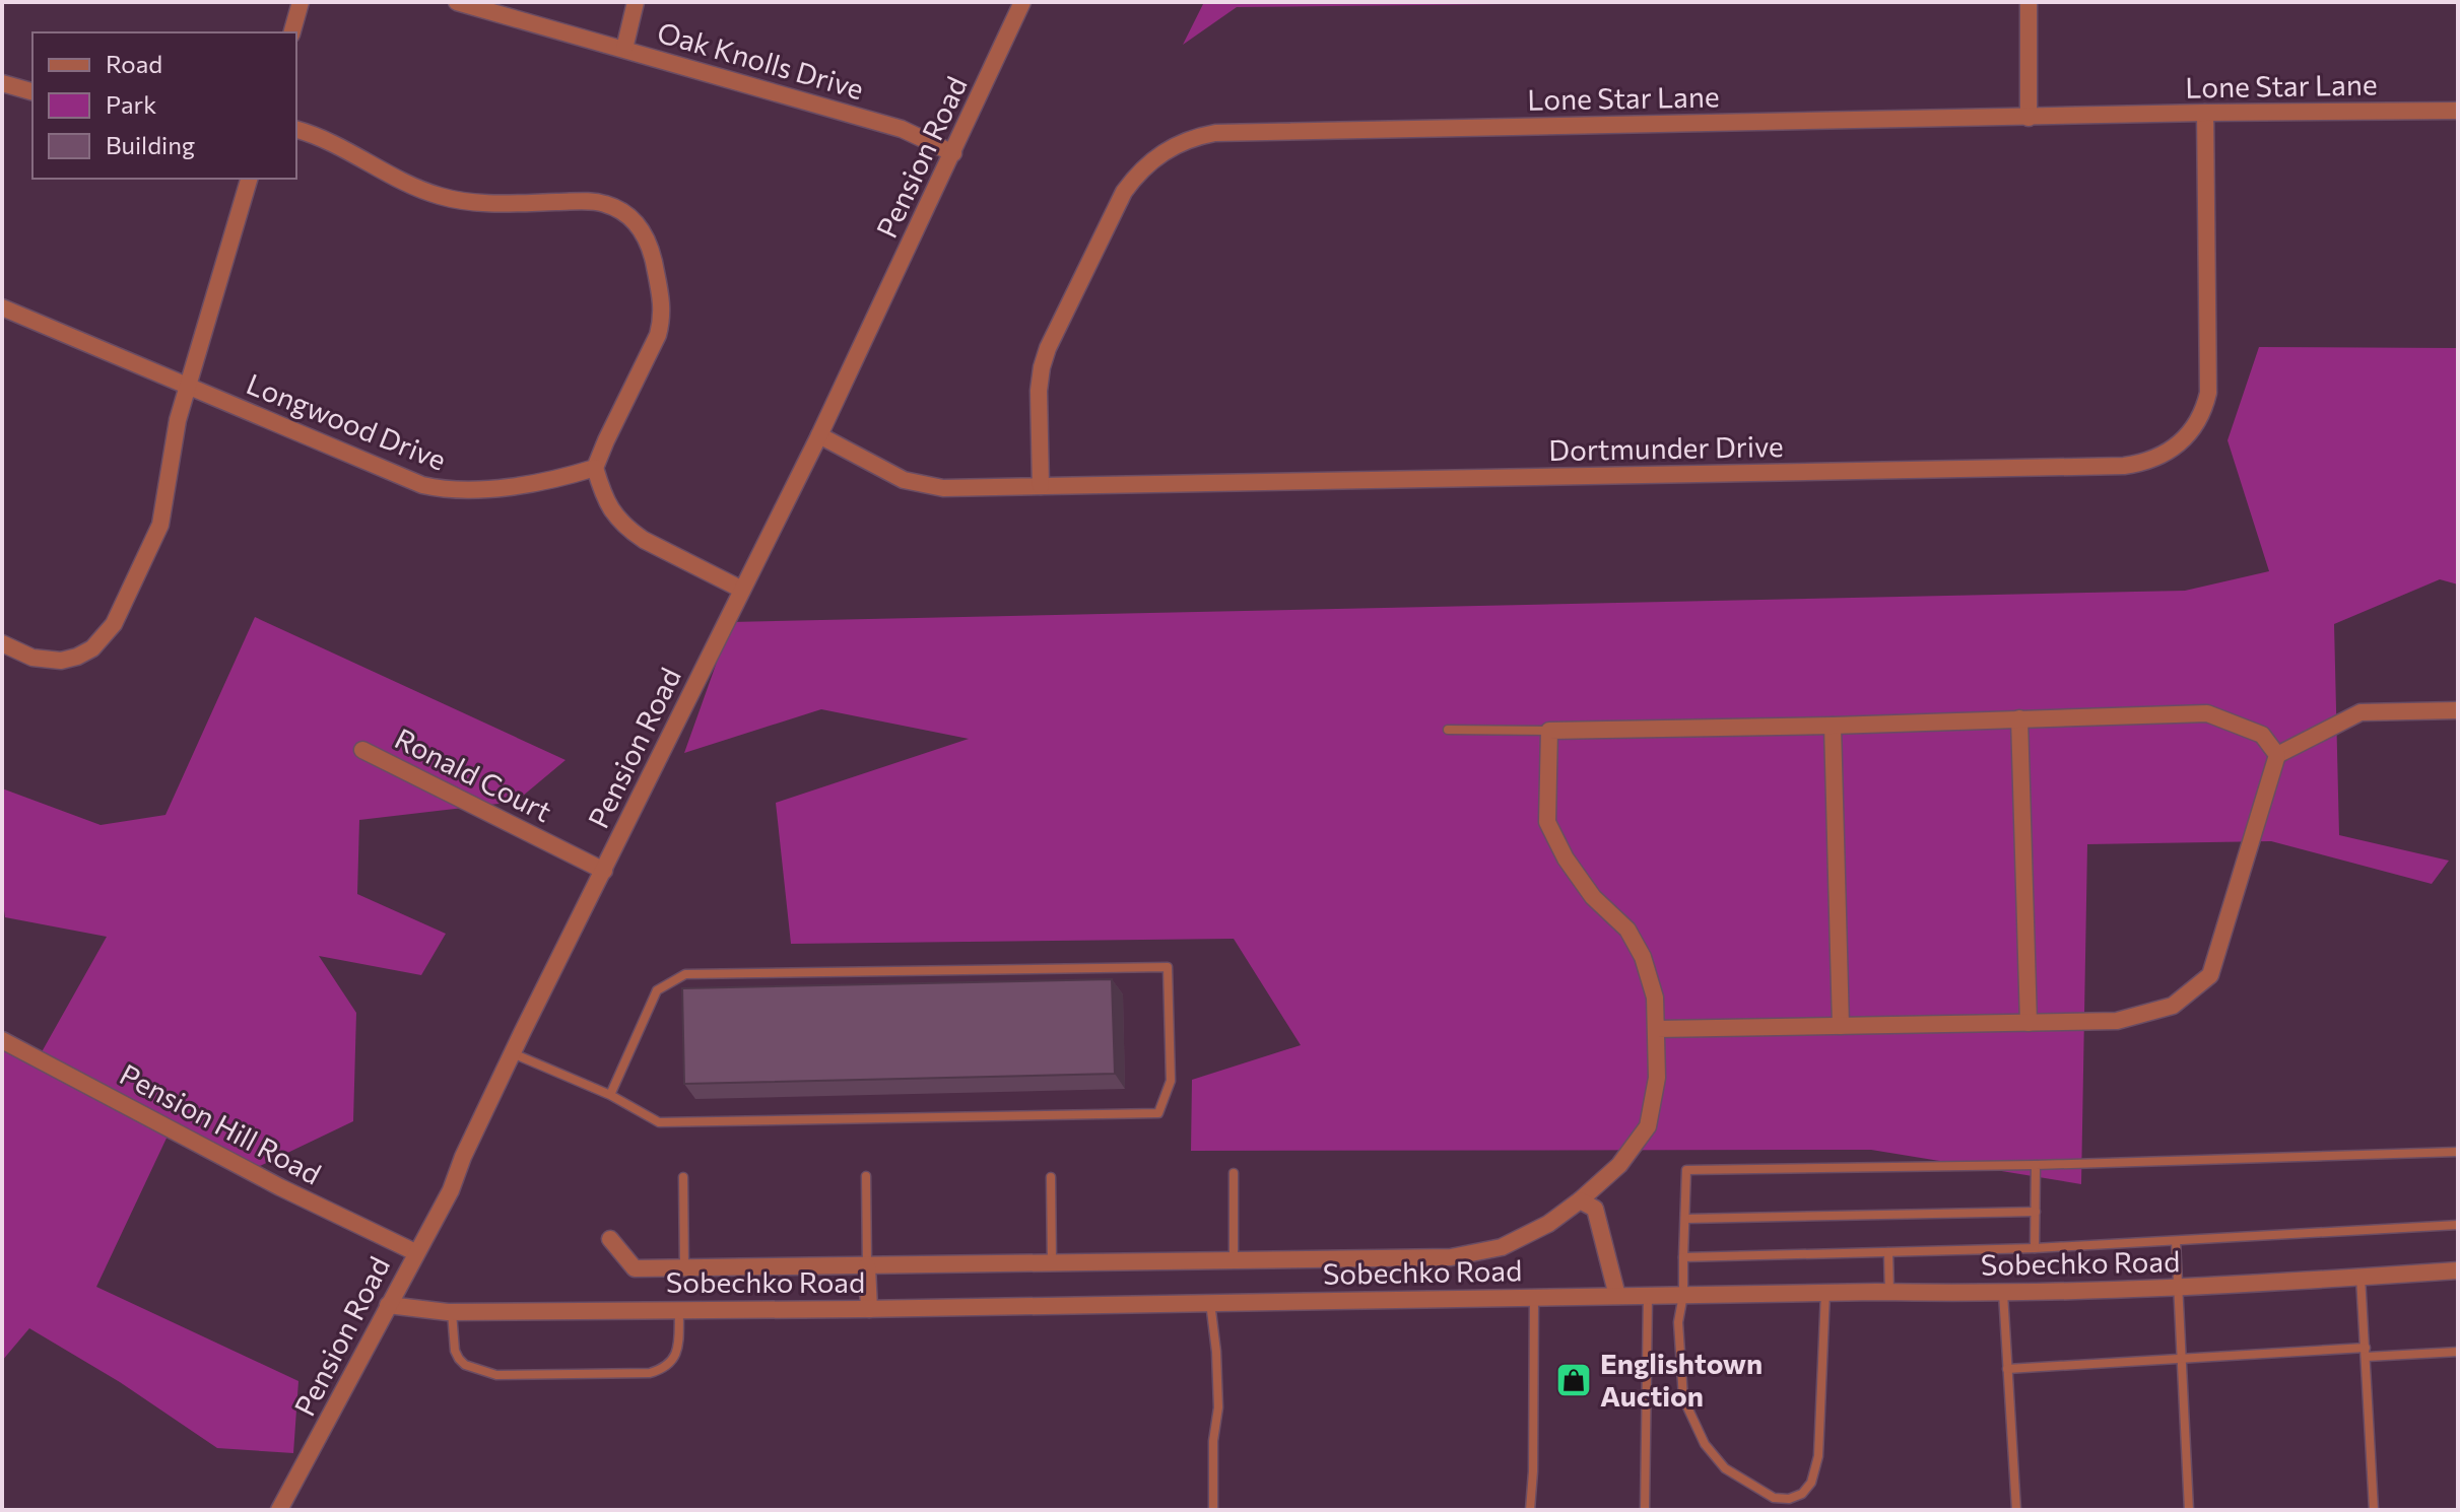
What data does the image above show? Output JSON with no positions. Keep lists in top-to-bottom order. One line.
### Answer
{"streets":{"street":["Oak Knolls Drive","Lone Star Lane","Pension Road","Longwood Drive","Dortmunder Drive","Ronald Court","Pension Hill Road","Sobechko Road"]},"crossings":[["Oak Knolls Drive","Pension Road"],["Lone Star Lane","Dortmunder Drive"],["Pension Road","Dortmunder Drive"],["Pension Road","Ronald Court"],["Pension Road","Pension Hill Road"],["Pension Road","Sobechko Road"]],"places":{"shop":["Englishtown Auction"]},"legend":["Road","Park","Building"]}
